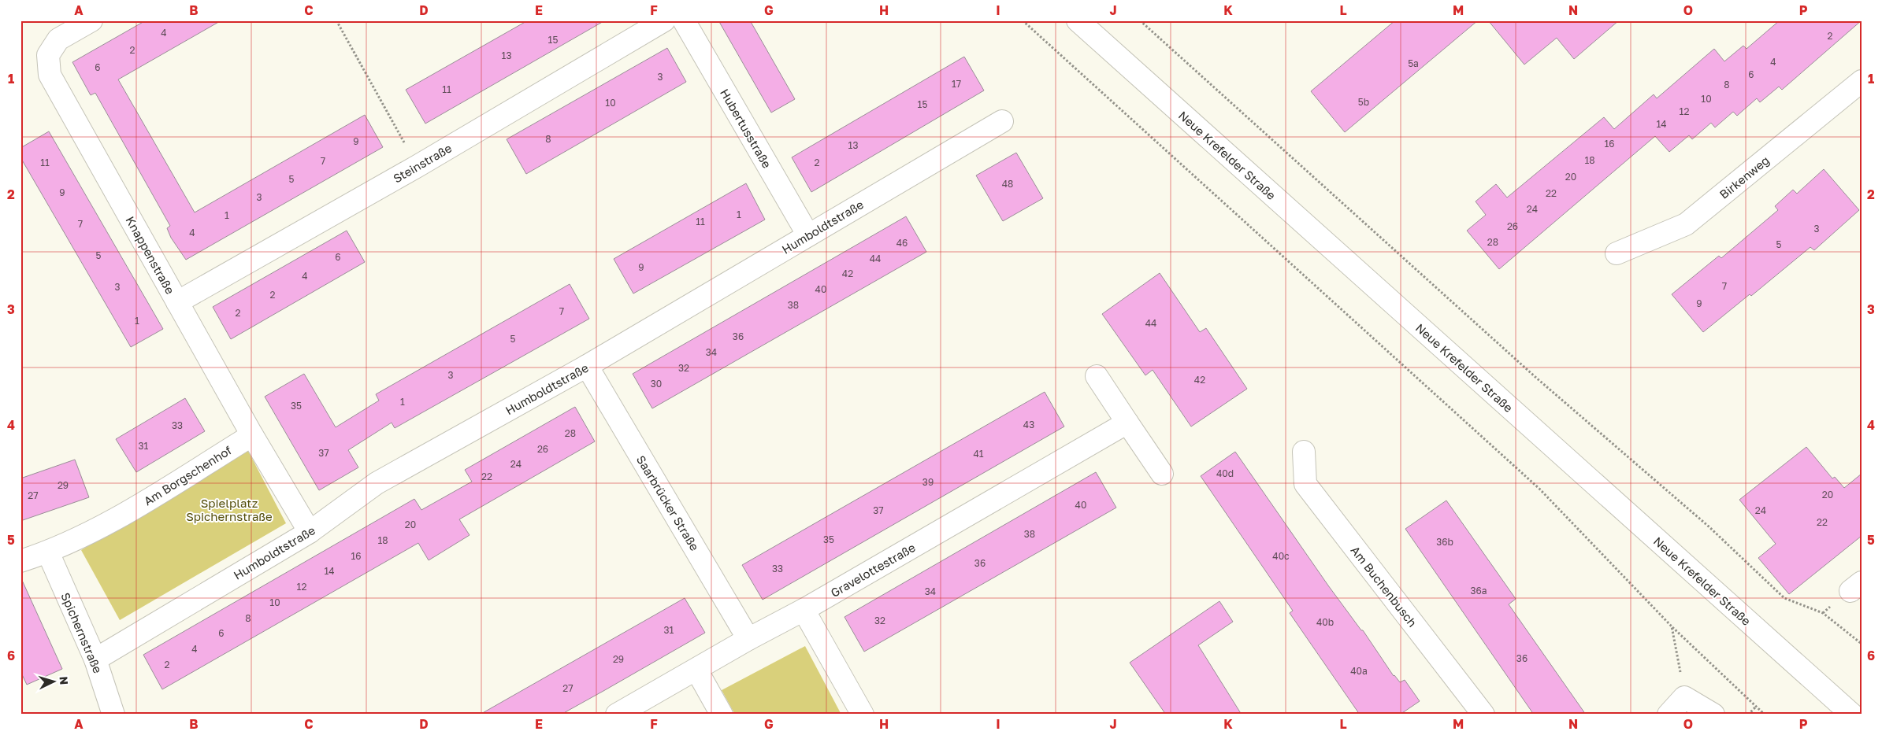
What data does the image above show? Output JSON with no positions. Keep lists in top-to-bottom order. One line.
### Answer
{"streets":{"street":["Hubertusstraße","Neue Krefelder Straße","Steinstraße","Birkenweg","Humboldtstraße","Knappenstraße","Am Borgschenhof","Saarbrücker Straße","Gravelottestraße","Am Buchenbusch","Spichernstraße"]},"crossings":[["Hubertusstraße","Humboldtstraße"],["Steinstraße","Knappenstraße"],["Humboldtstraße","Saarbrücker Straße"],["Humboldtstraße","Spichernstraße"],["Knappenstraße","Am Borgschenhof"],["Am Borgschenhof","Spichernstraße"],["Saarbrücker Straße","Gravelottestraße"]],"parks":["Spielplatz Spichernstraße"],"house_numbers":["4","2","15","2","13","4","5a","6","6","3","17","8","11","10","5b","10","15","12","14","8","9","16","13","18","7","11","2","20","5","48","9","22","3","24","1","1","11","7","26","3","4","28","46","5","5","6","44","9","42","4","7","3","40","2","9","38","7","2","1","44","36","5","34","32","3","42","30","1","35","43","33","28","31","26","37","41","24","40d","22","39","29","20","27","40","37","24","22","20","38","35","18","36b","16","40c","36","33","14","12","36a","34","10","8","32","40b","31","6","4","36","29","2","40a","27"],"north":"right","grid":{"columns":["A","B","C","D","E","F","G","H","I","J","K","L","M","N","O","P"],"rows":["1","2","3","4","5","6"]}}
